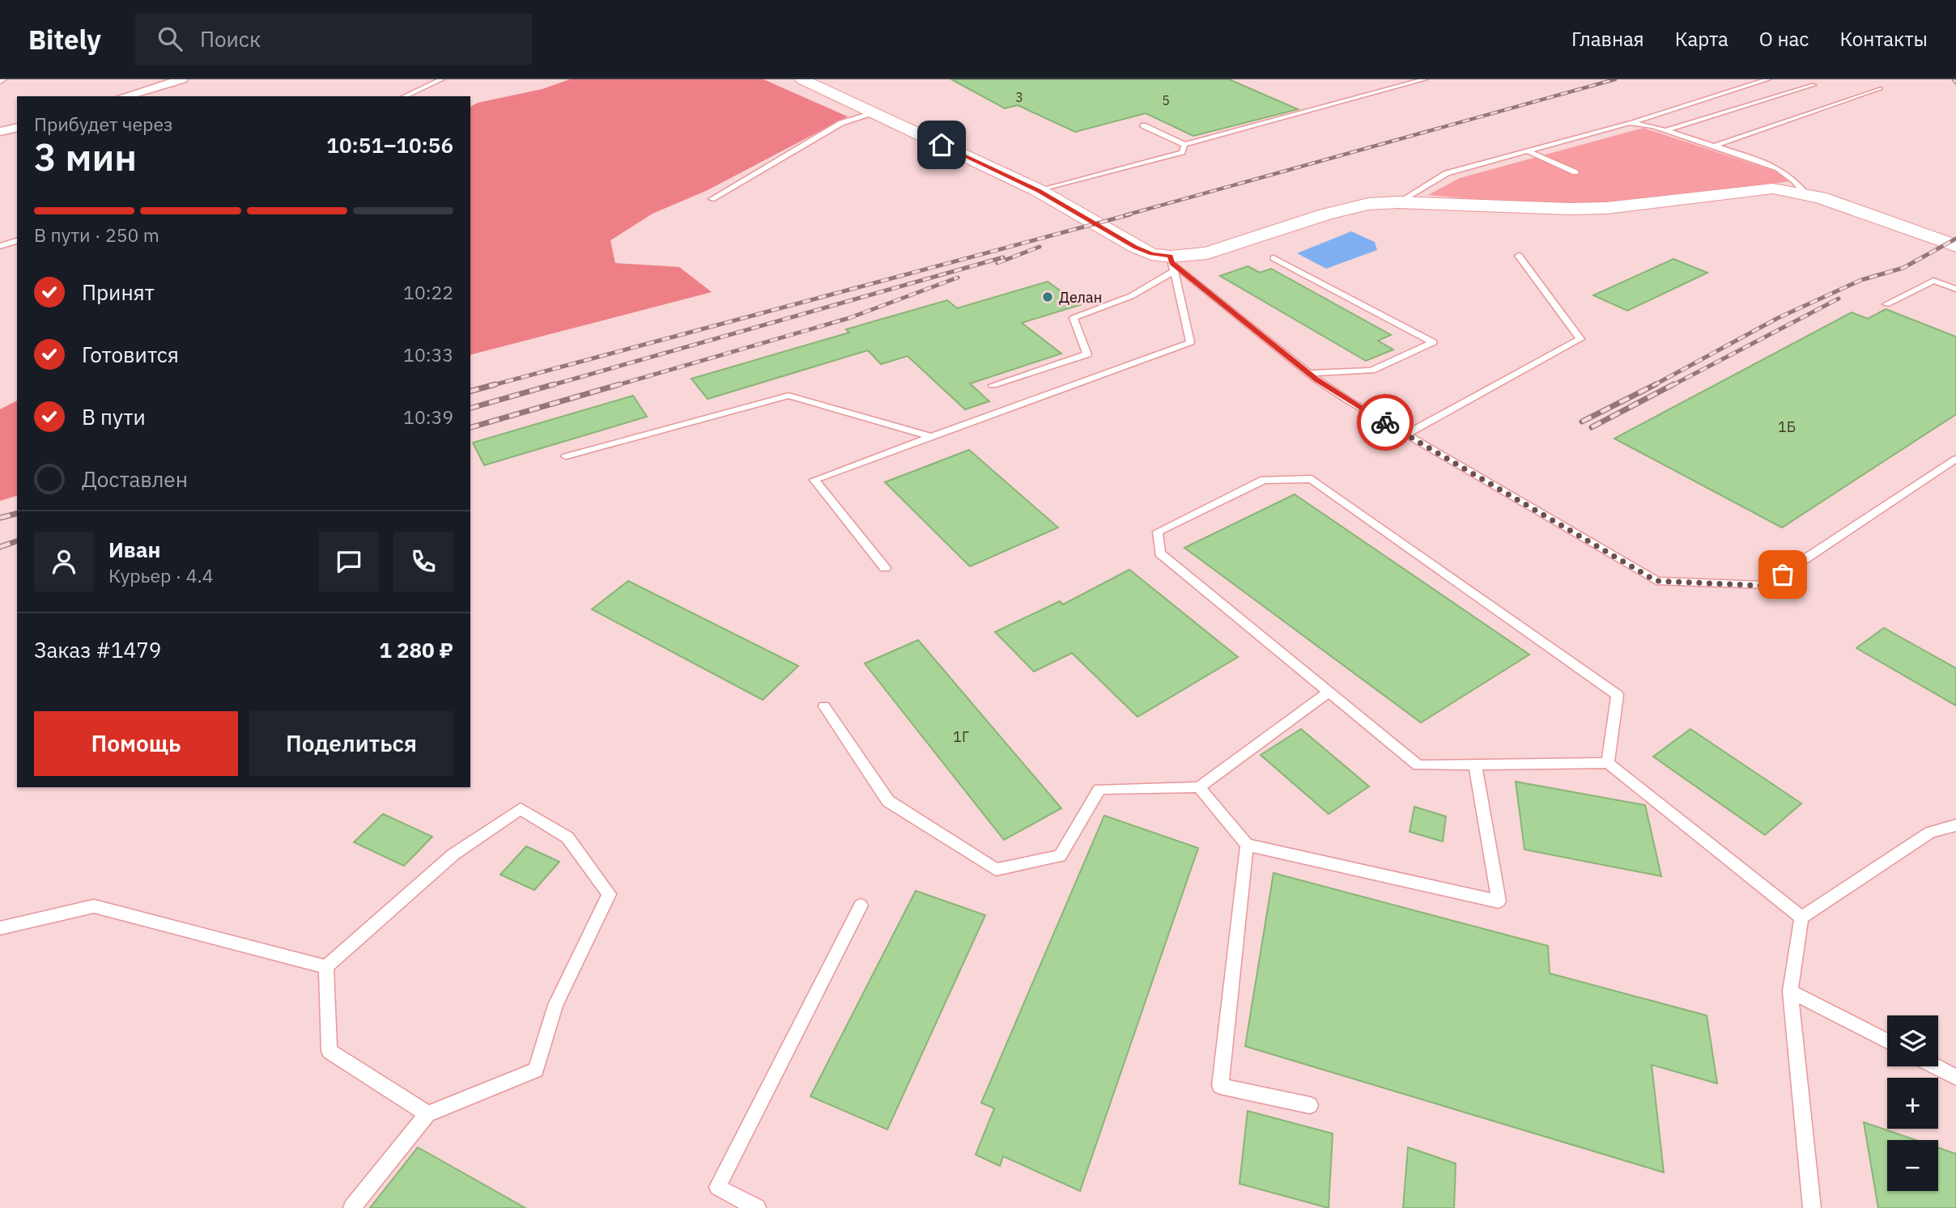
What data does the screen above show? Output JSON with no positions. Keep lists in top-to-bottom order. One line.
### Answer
{"places":["Делан"],"house_numbers":["3","5","1Б","1Г"],"page":{"header":"Bitely","search":"Поиск","nav":["Главная","Карта","О нас","Контакты"],"heading":["3 мин","Прибудет через","10:51–10:56"],"panel":["Иван","Курьер · 4.4","Заказ #1479","1 280 ₽"],"bar":"В пути · 250 m","list":[["Принят","10:22"],["Готовится","10:33"],["В пути","10:39"],"Доставлен"],"buttons":["Помощь","Поделиться"],"map_buttons":["+","−"]}}
